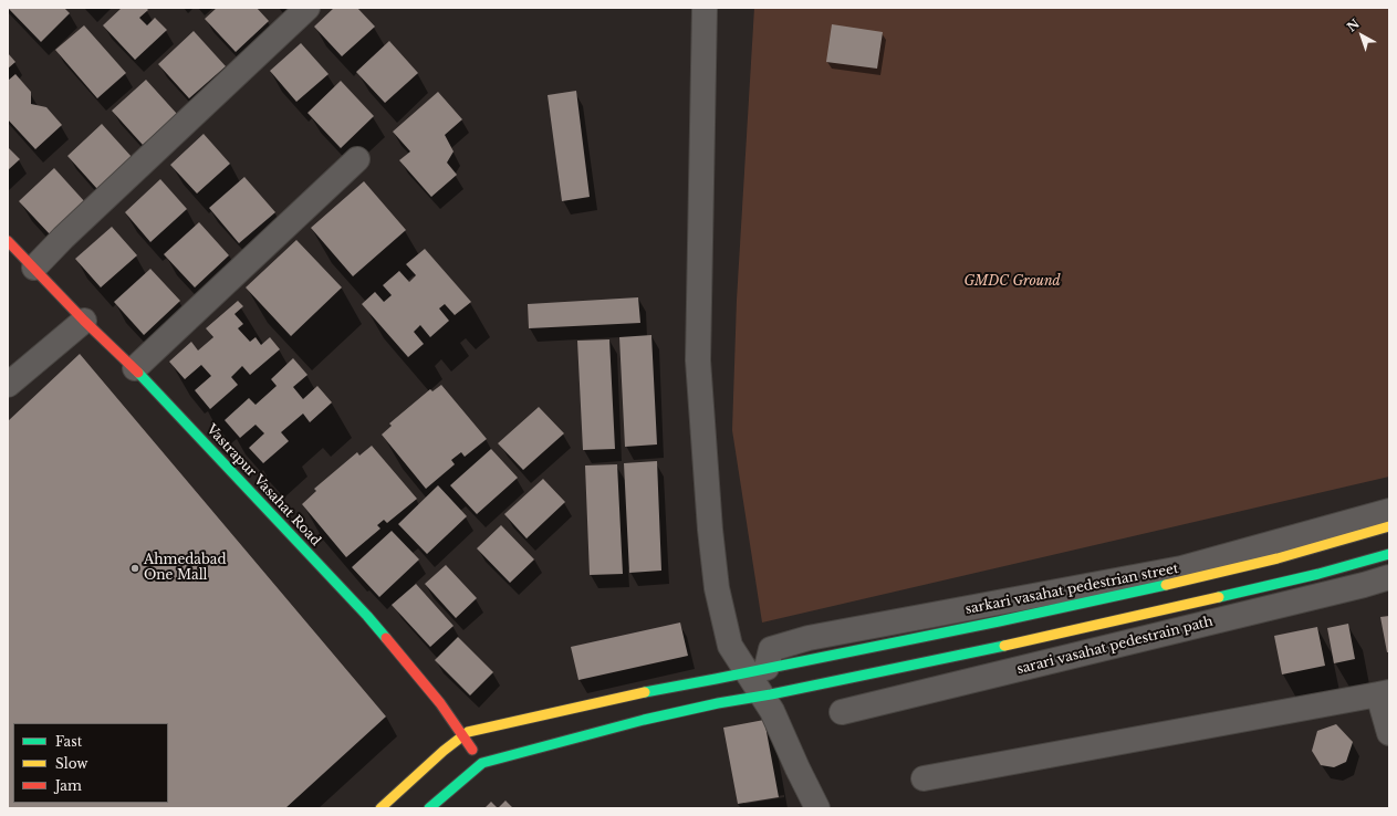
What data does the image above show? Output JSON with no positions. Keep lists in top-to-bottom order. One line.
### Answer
{"streets":{"street":["Vastrapur Vasahat Road","sarkari vasahat pedestrian street","sarari vasahat pedestrain path"]},"parks":["GMDC Ground"],"places":["Ahmedabad One Mall"],"legend":["Fast","Slow","Jam"],"north":"top left"}
